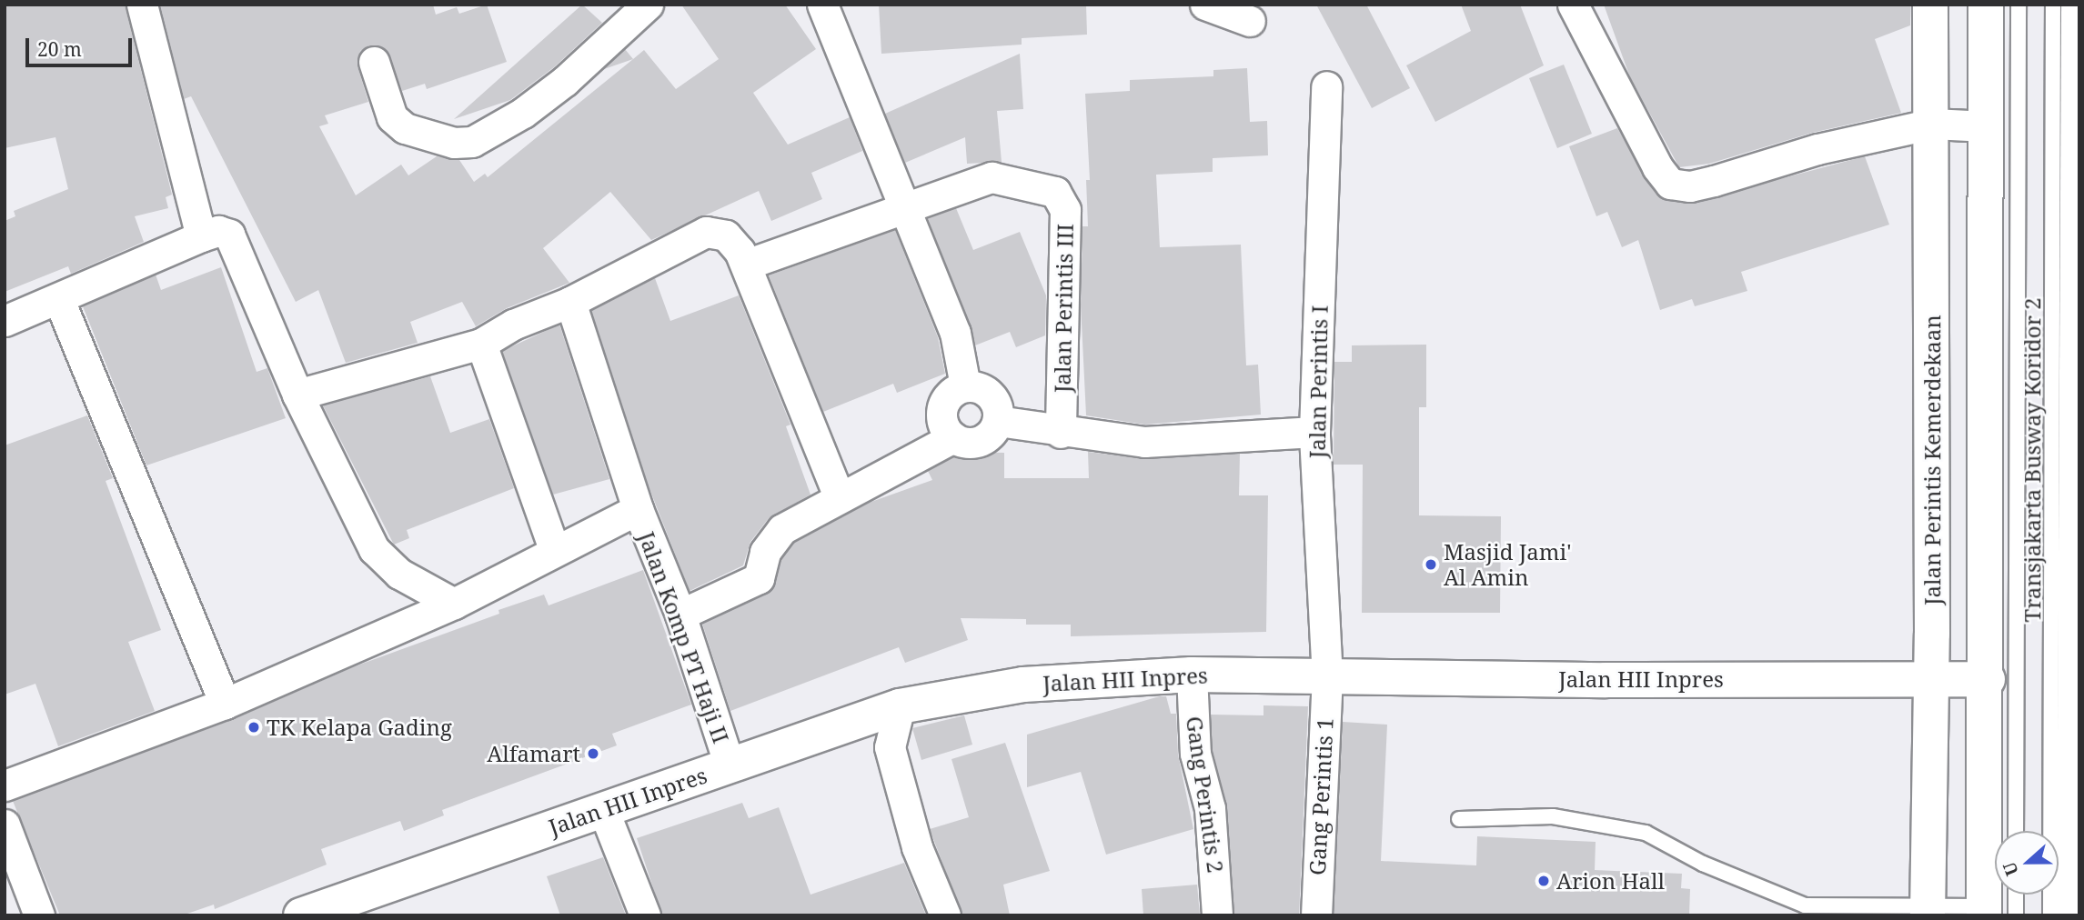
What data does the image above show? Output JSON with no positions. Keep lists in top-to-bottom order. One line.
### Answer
{"streets":{"main road":["Jalan Perintis Kemerdekaan","Jalan HII Inpres"],"street":["Jalan Perintis III","Jalan Perintis I","Jalan Komp PT Haji II","Gang Perintis 2","Gang Perintis 1"],"lane":["Transjakarta Busway Koridor 2"]},"crossings":[["Jalan Perintis I","Jalan HII Inpres"],["Jalan Perintis I","Gang Perintis 1"],["Jalan Perintis Kemerdekaan","Jalan HII Inpres"],["Jalan Komp PT Haji II","Jalan HII Inpres"],["Jalan HII Inpres","Gang Perintis 2"],["Jalan HII Inpres","Gang Perintis 1"]],"places":["Masjid Jami' Al Amin","TK Kelapa Gading","Alfamart","Arion Hall"],"scale_bar":"20 m","north":"left"}
